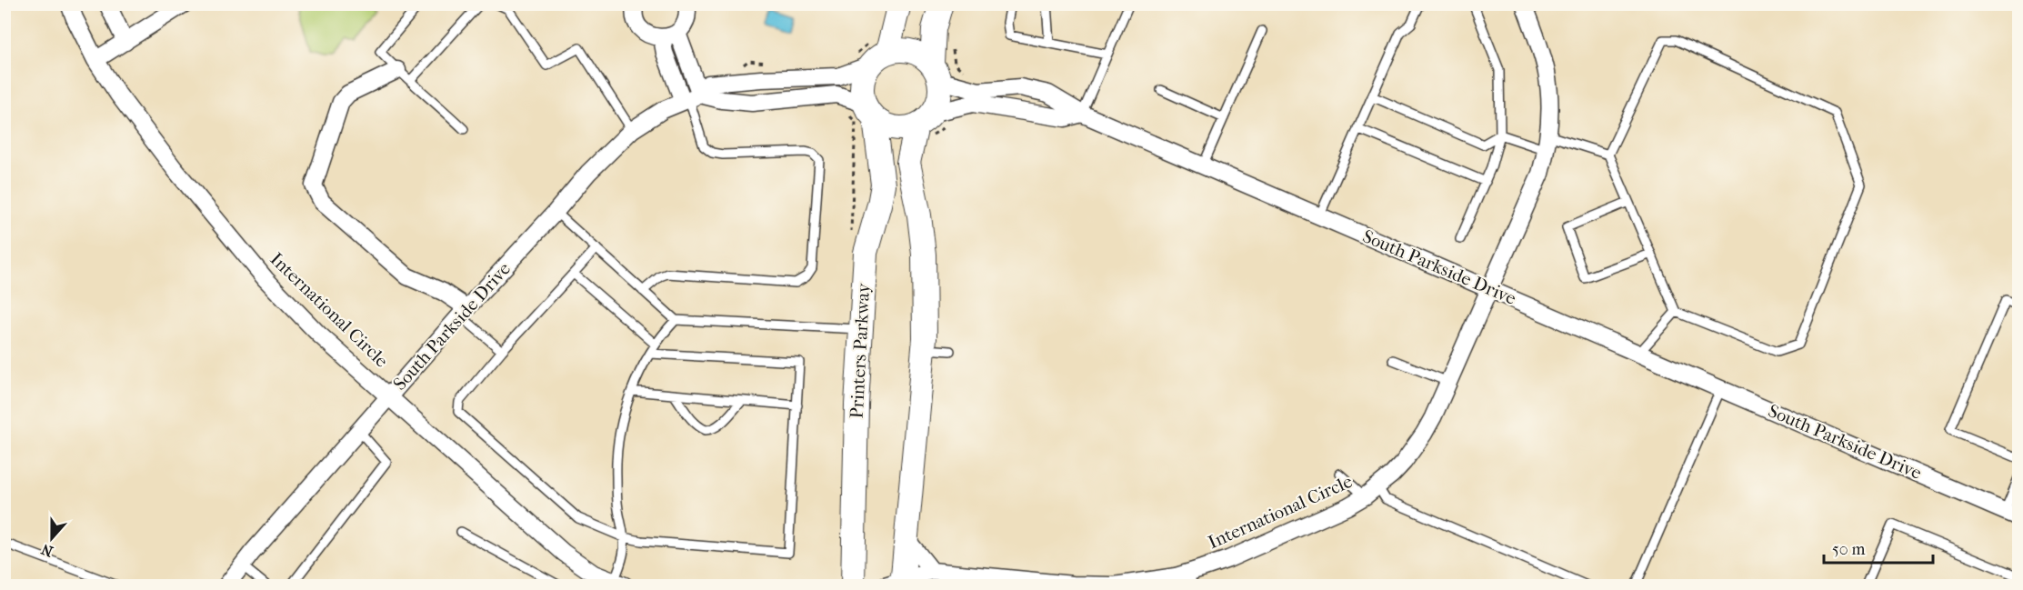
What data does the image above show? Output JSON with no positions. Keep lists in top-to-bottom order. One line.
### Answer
{"streets":{"main road":["South Parkside Drive","Printers Parkway"],"street":["International Circle"]},"crossings":[["South Parkside Drive","International Circle"],["South Parkside Drive","Printers Parkway"]],"scale_bar":"50 m","north":"bottom"}
